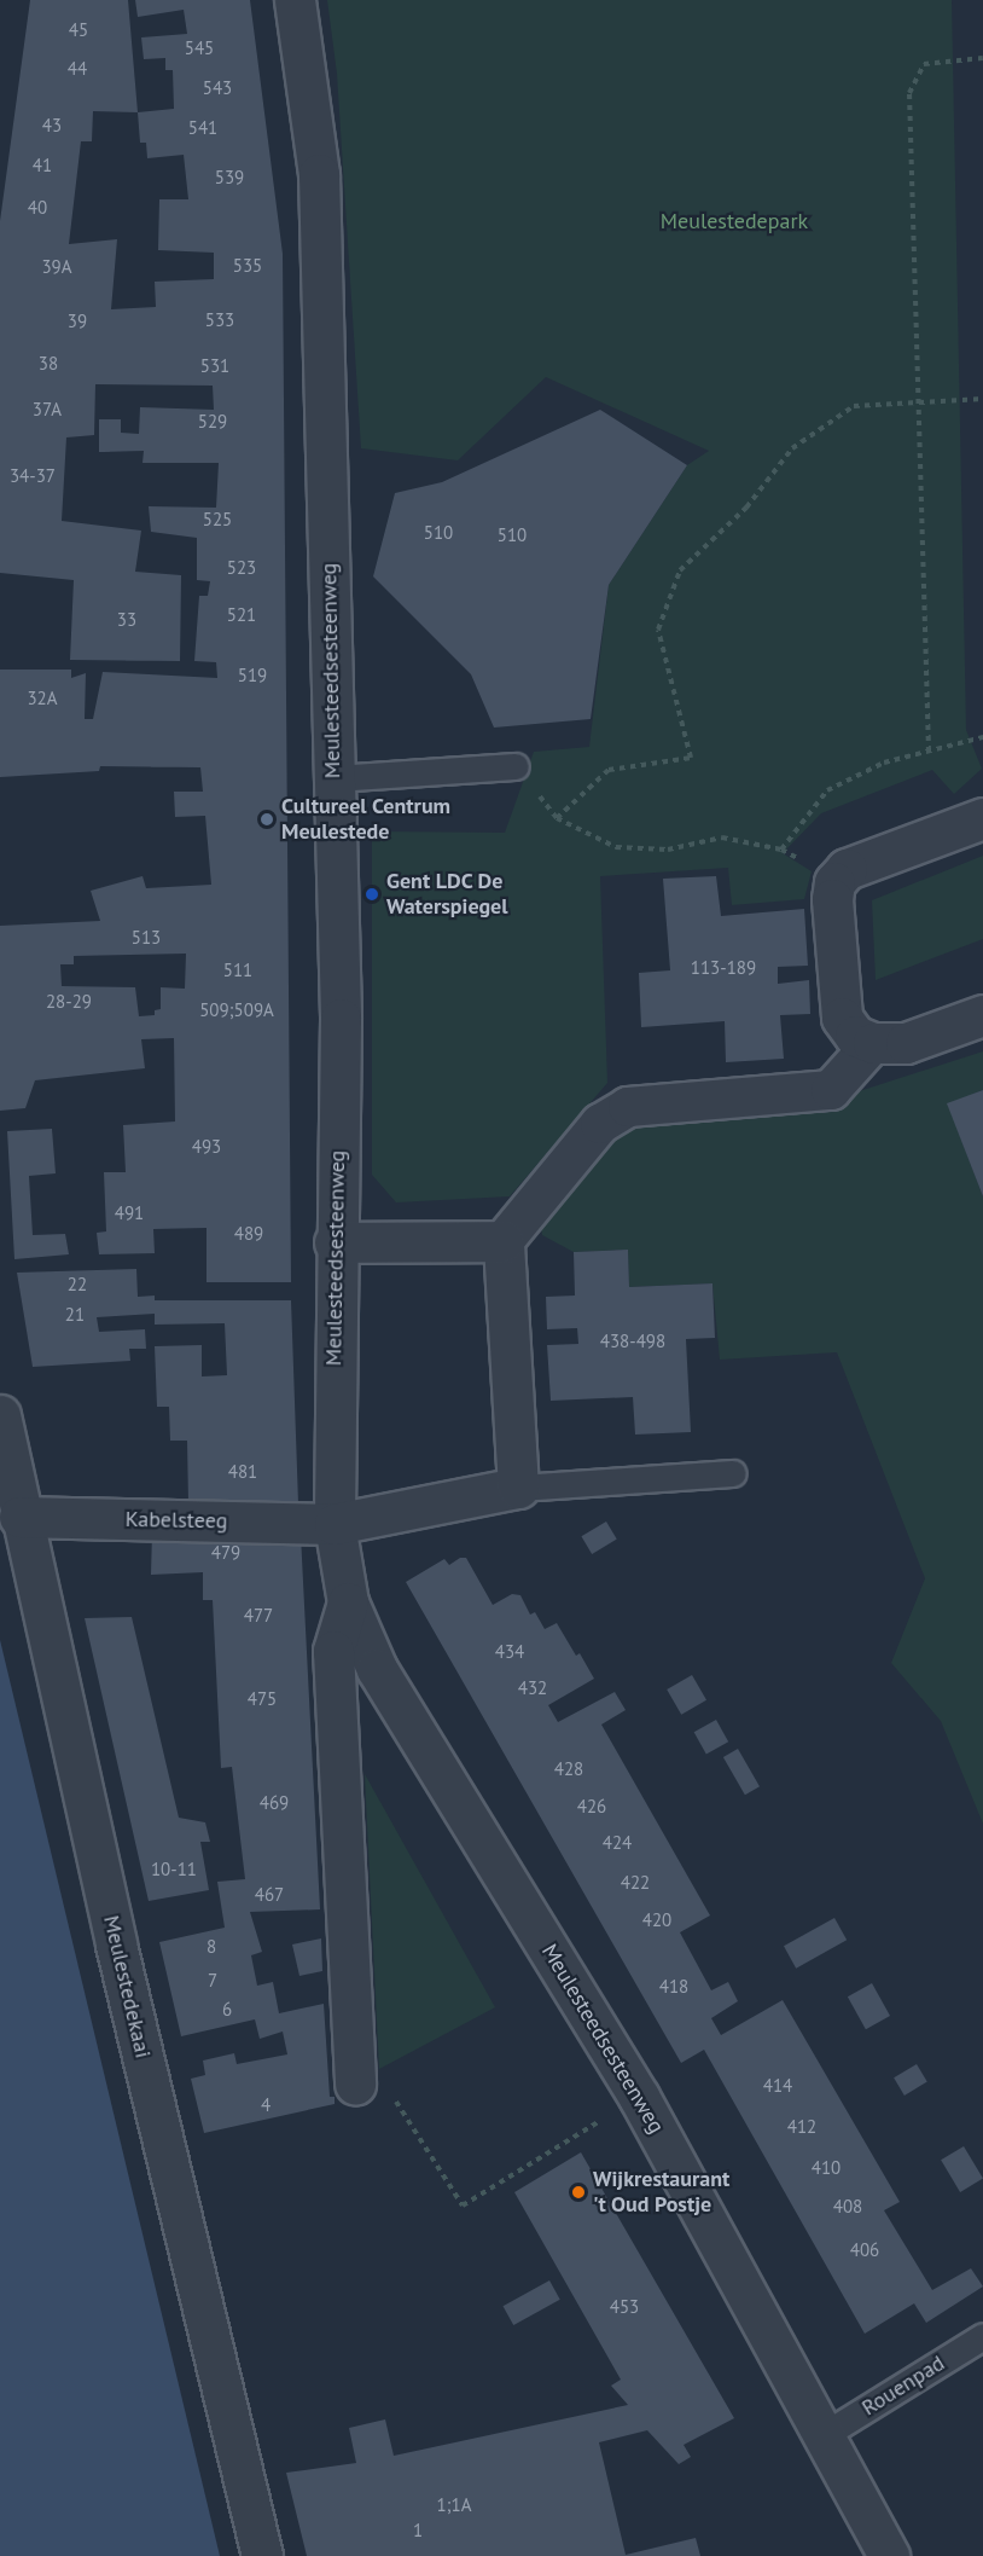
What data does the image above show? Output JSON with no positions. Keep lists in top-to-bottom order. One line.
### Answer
{"streets":{"street":["Meulesteedsesteenweg","Kabelsteeg","Meulestedekaai"],"lane":["Rouenpad"]},"crossings":[["Meulesteedsesteenweg","Kabelsteeg"],["Meulesteedsesteenweg","Rouenpad"],["Kabelsteeg","Meulestedekaai"]],"parks":["Meulestedepark"],"places":["Cultureel Centrum Meulestede","Gent LDC De Waterspiegel","Wijkrestaurant 't Oud Postje"],"house_numbers":["45","545","44","543","43","541","41","539","40","535","39A","533","39","38","531","37A","529","34-37","525","510","510","523","521","33","519","32A","513","113-189","511","28-29","509;509A","493","491","489","22","21","438-498","481","479","477","434","432","475","428","469","426","424","10-11","422","467","420","8","7","418","6","414","4","412","410","408","406","453","1;1A","1"]}
